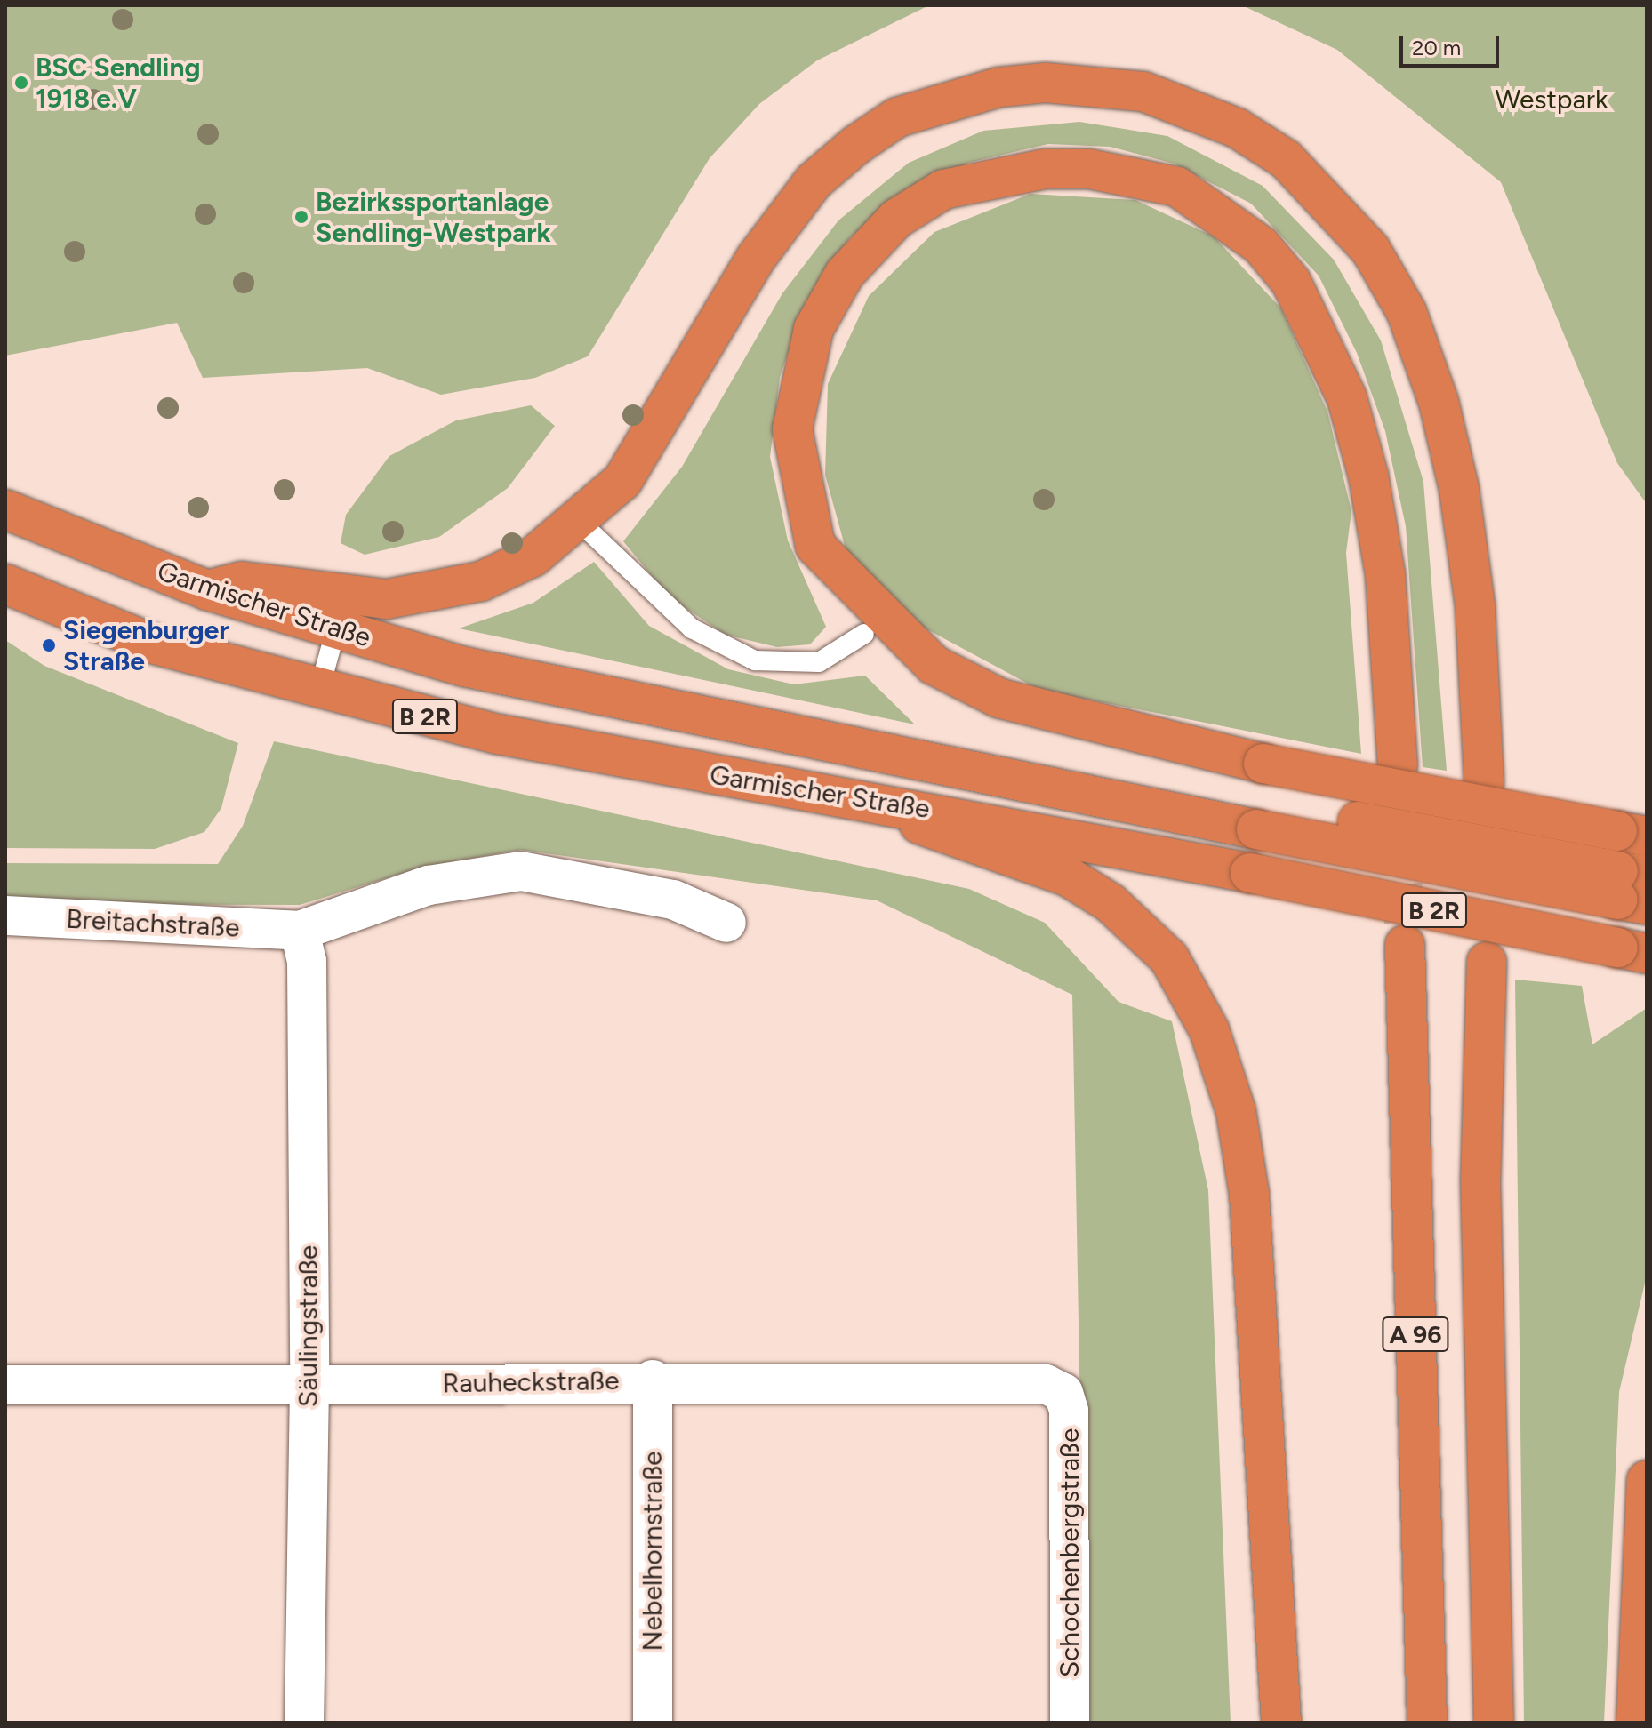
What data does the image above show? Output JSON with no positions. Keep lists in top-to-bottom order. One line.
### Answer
{"streets":{"highway":["Garmischer Straße","B 2R","A 96"],"street":["Breitachstraße","Säulingstraße","Rauheckstraße","Nebelhornstraße","Schochenbergstraße"]},"crossings":[["Garmischer Straße","B 2R"],["Breitachstraße","Säulingstraße"],["Säulingstraße","Rauheckstraße"],["Rauheckstraße","Nebelhornstraße"],["Rauheckstraße","Schochenbergstraße"]],"parks":["Westpark"],"places":["BSC Sendling 1918 e.V","Bezirkssportanlage Sendling-Westpark","Siegenburger Straße"],"scale_bar":"20 m"}
